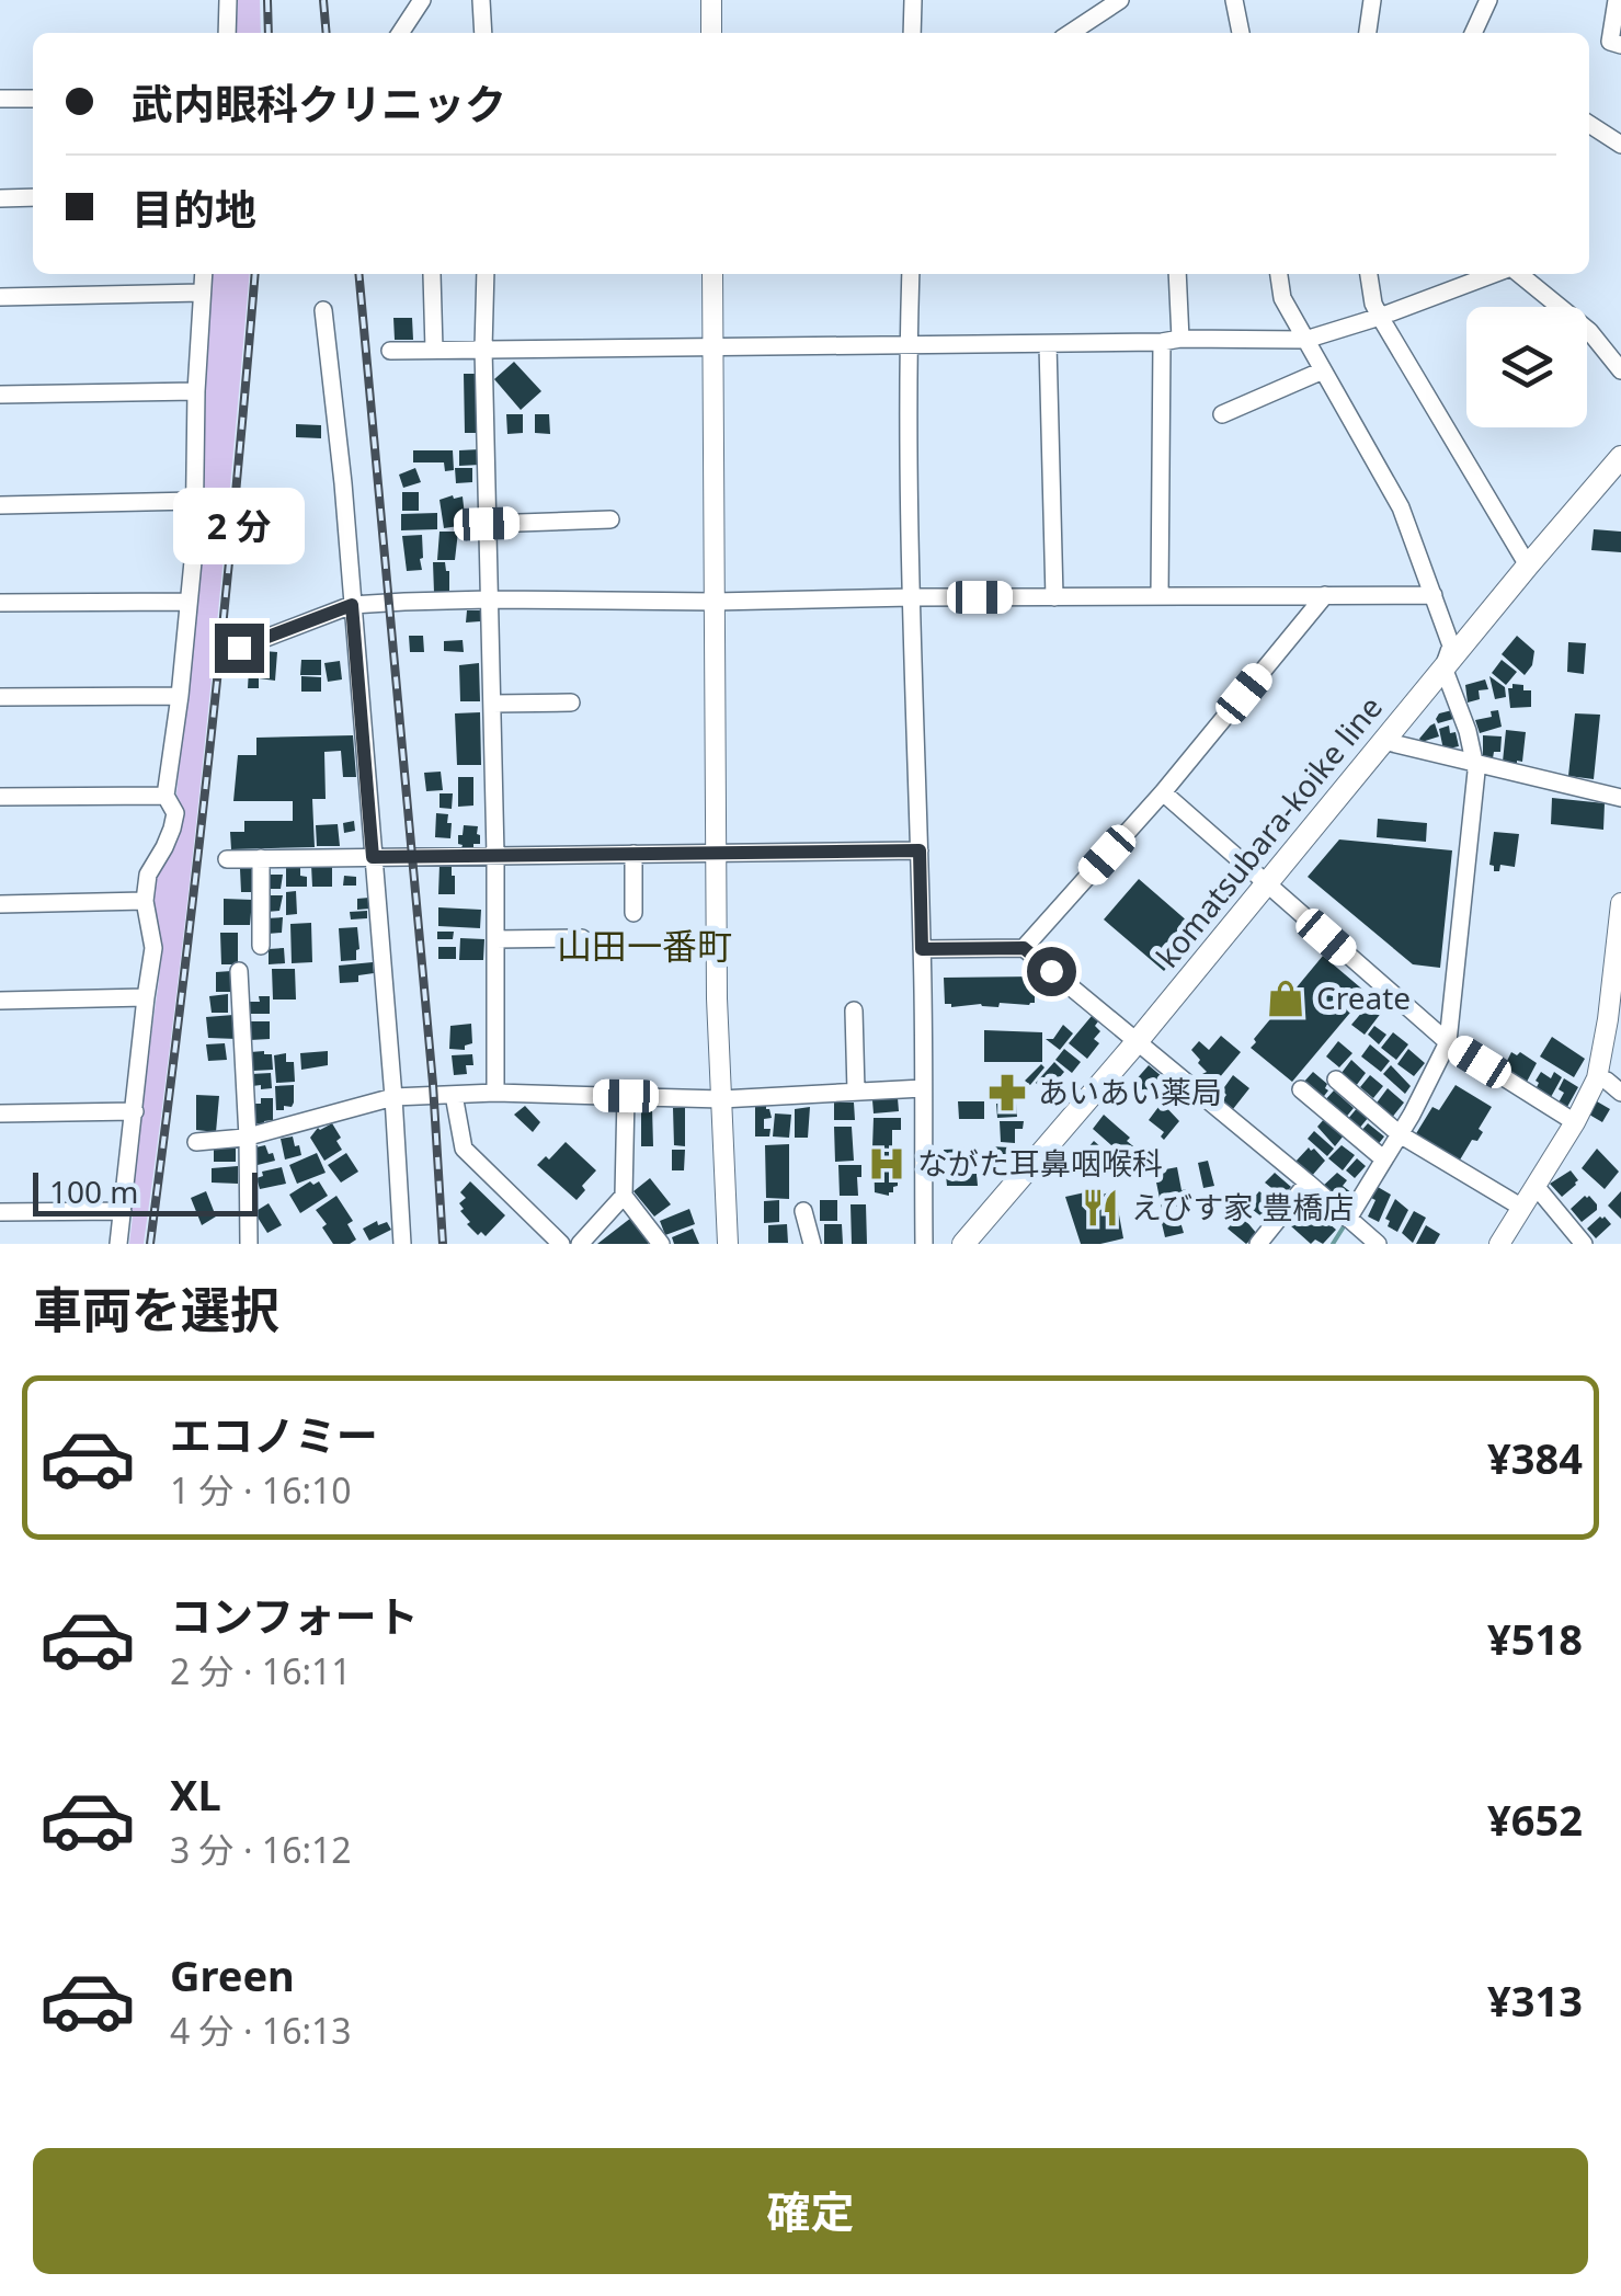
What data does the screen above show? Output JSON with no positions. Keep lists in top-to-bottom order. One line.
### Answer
{"streets":{"main road":["komatsubara-koike line"]},"districts":["山田一番町"],"places":{"shop":["Create"],"pharmacy":["あいあい薬局"],"hospital":["ながた耳鼻咽喉科"],"restaurant":["えびす家 豊橋店"]},"scale_bar":"100 m","page":{"banner":["武内眼科クリニック","目的地"],"bubble":"2 分","scale":"100 m","heading":"車両を選択","list":[{"name":"エコノミー","note":"1 分 · 16:10","value":"¥384"},{"name":"コンフォート","note":"2 分 · 16:11","value":"¥518"},{"name":"XL","note":"3 分 · 16:12","value":"¥652"},{"name":"Green","note":"4 分 · 16:13","value":"¥313"}],"buttons":"確定"}}
